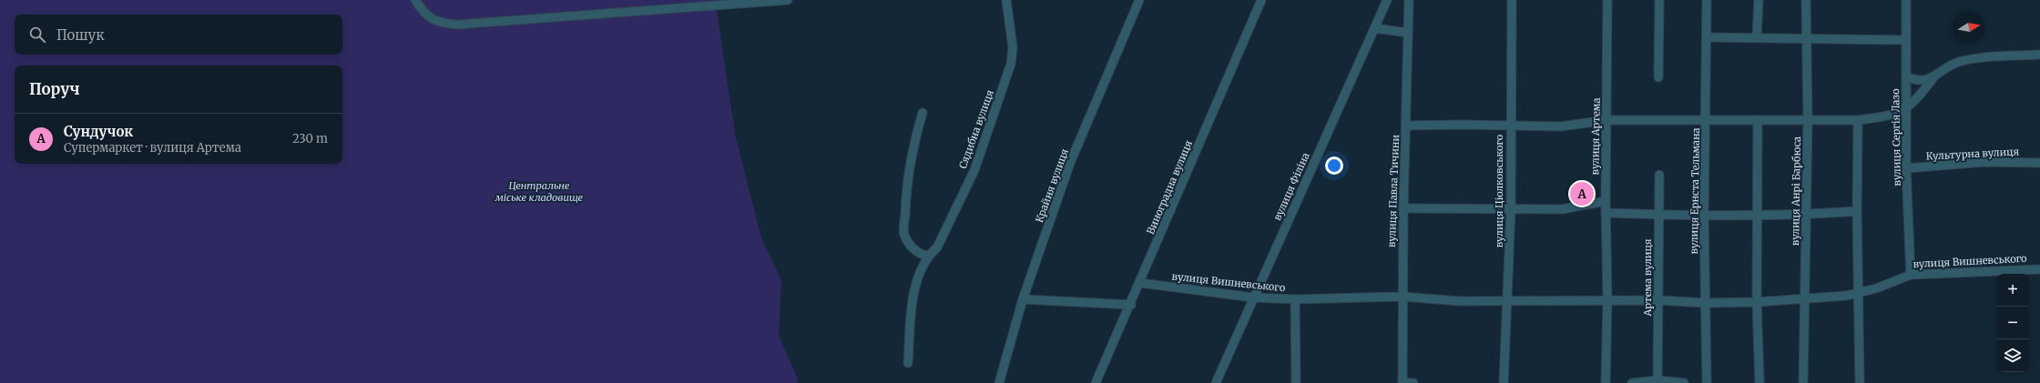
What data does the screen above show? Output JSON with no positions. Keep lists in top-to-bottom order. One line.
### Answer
{"streets":{"street":["Сядибна вулиця","вулиця Артема","вулиця Сергія Лазо","Культурна вулиця","Крайня вулиця","вулиця Філіна","Виноградна вулиця","вулиця Павла Тичини","вулиця Ціолковського","вулиця Ернста Тельмана","вулиця Анрі Барбюса","вулиця Вишневського","Артема вулиця"]},"crossings":[["вулиця Артема","вулиця Вишневського"],["вулиця Сергія Лазо","Культурна вулиця"],["вулиця Сергія Лазо","вулиця Вишневського"],["вулиця Філіна","вулиця Вишневського"],["Виноградна вулиця","вулиця Вишневського"],["вулиця Павла Тичини","вулиця Вишневського"],["вулиця Ціолковського","вулиця Вишневського"],["вулиця Ернста Тельмана","вулиця Вишневського"],["вулиця Анрі Барбюса","вулиця Вишневського"],["вулиця Вишневського","Артема вулиця"]],"parks":["Центральне міське кладовище"],"north":"right","page":{"search":"Пошук","heading":"Поруч","list":[{"mark":"A","name":"Сундучок","note":"Супермаркет · вулиця Артема","value":"230 m"}],"pins":"A","map_buttons":["+","−"]}}
